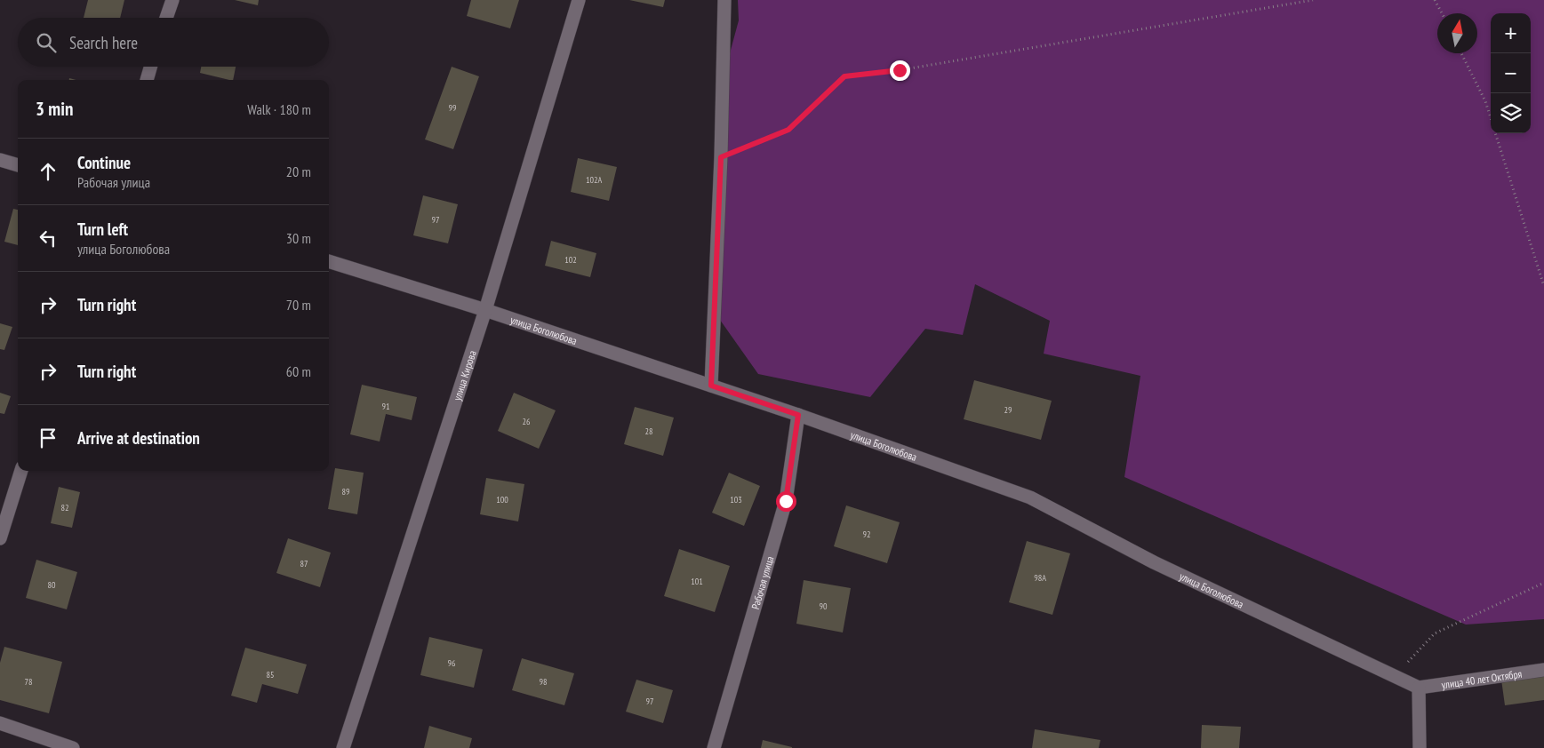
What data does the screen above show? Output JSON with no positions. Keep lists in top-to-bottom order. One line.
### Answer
{"streets":{"street":["улица Боголюбова","улица Кирова","Рабочая улица","улица 40 лет Октября"]},"crossings":[["улица Боголюбова","улица Кирова"],["улица Боголюбова","Рабочая улица"],["улица Боголюбова","улица 40 лет Октября"]],"house_numbers":["99","102А","97","102","91","29","26","28","89","100","103","82","92","87","98А","101","80","90","96","85","78","98","97"],"north":"top","page":{"map_buttons":["+","−"],"search":"Search here","heading":["3 min","Walk · 180 m"],"list":[["Continue","Рабочая улица","20 m"],["Turn left","улица Боголюбова","30 m"],["Turn right","70 m"],["Turn right","60 m"],"Arrive at destination"]}}
